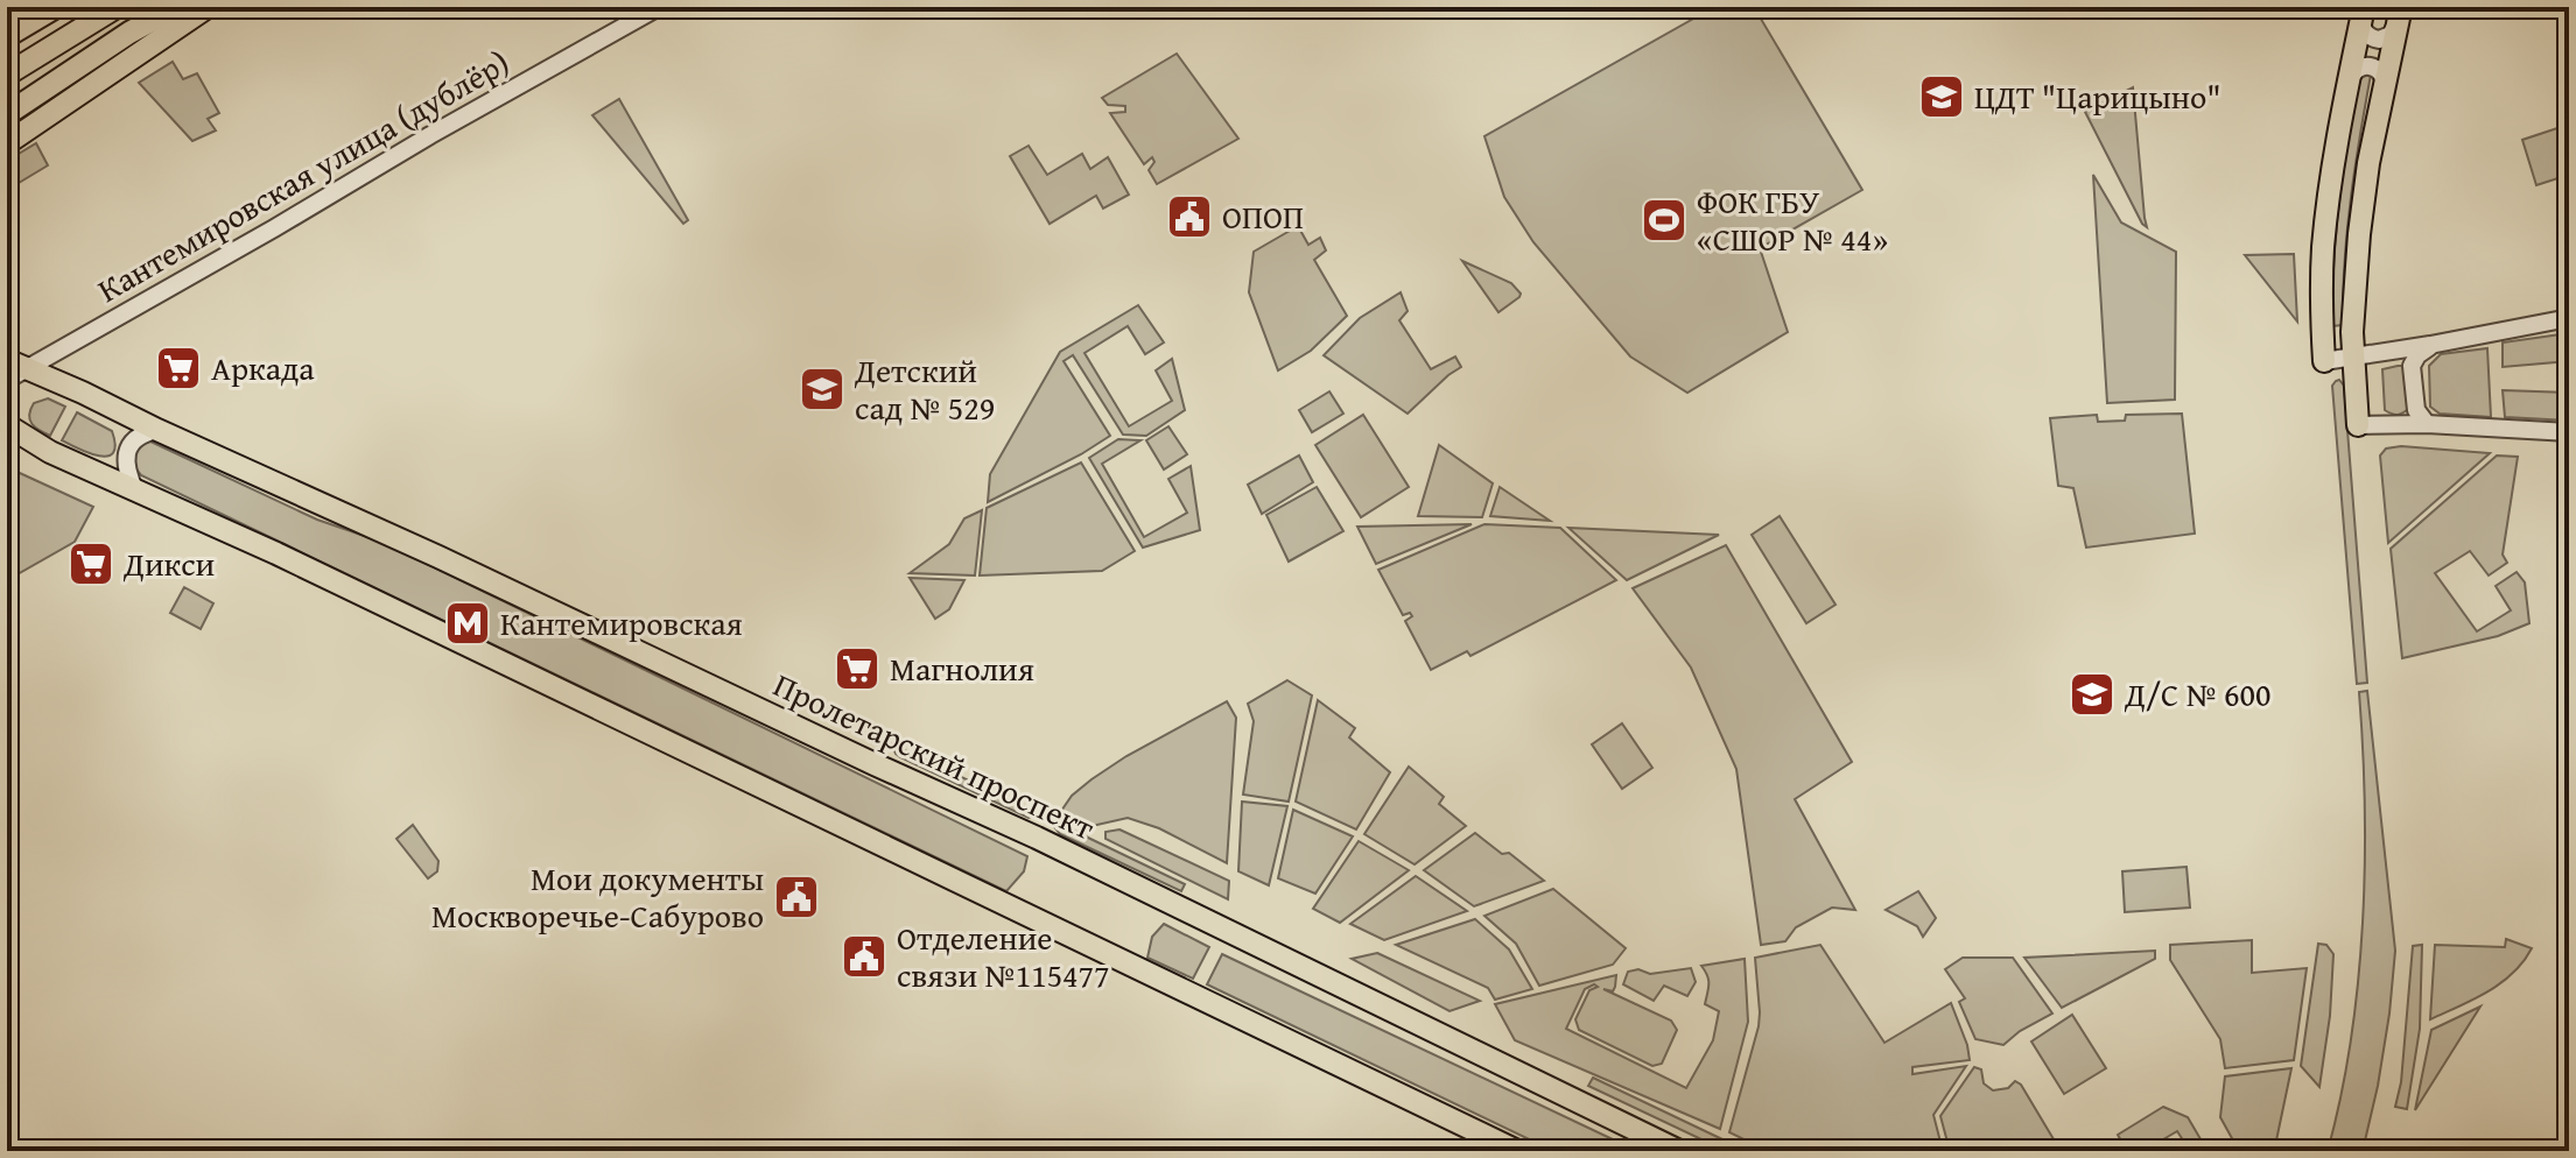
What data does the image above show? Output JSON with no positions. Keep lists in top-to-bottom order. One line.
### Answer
{"streets":{"main road":["Пролетарский проспект"],"street":["Кантемировская улица (дублёр)"]},"crossings":[["Кантемировская улица (дублёр)","Пролетарский проспект"]],"places":{"school or university":["ЦДТ \"Царицыно\"","Детский сад № 529","Д/C № 600"],"public building":["ОПОП","Мои документы Москворечье-Сабурово","Отделение связи №115477"],"sports":["ФОК ГБУ «СШОР № 44»"],"supermarket":["Аркада","Дикси","Магнолия"],"metro station":["Кантемировская"]}}
